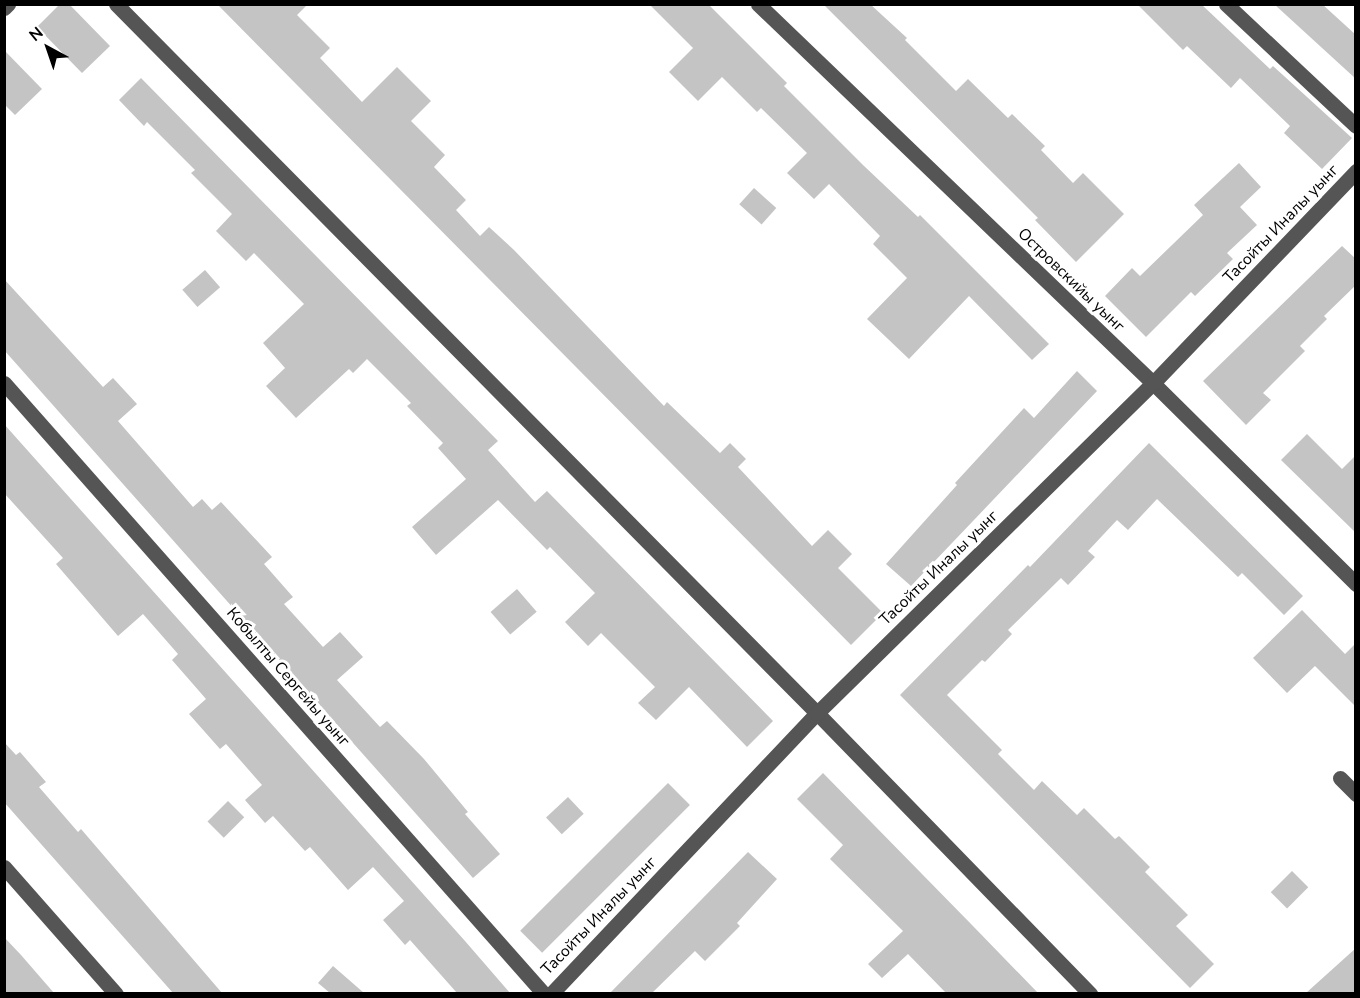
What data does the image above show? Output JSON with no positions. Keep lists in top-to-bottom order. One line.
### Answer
{"streets":{"street":["Тасойты Иналы уынг","Островскийы уынг","Кобылты Сергейы уынг"]},"crossings":[["Тасойты Иналы уынг","Островскийы уынг"]],"north":"top left"}
